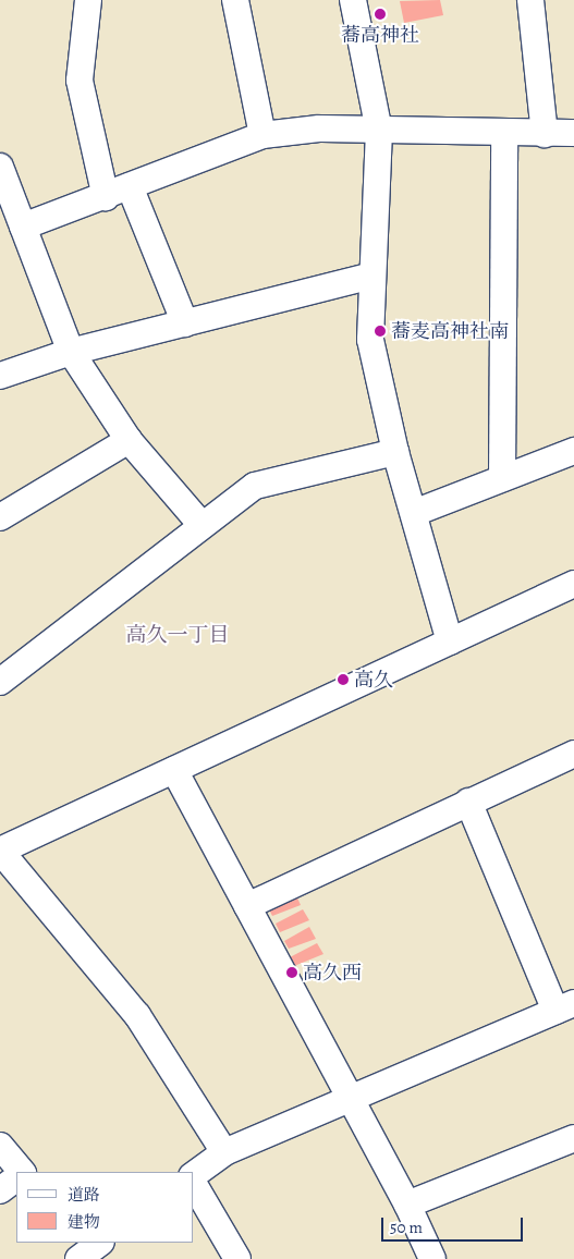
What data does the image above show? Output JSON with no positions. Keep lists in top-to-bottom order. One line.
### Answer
{"districts":["高久一丁目"],"places":["蕎高神社","蕎麦高神社南","高久","高久西"],"legend":["道路","建物"],"scale_bar":"50 m"}
